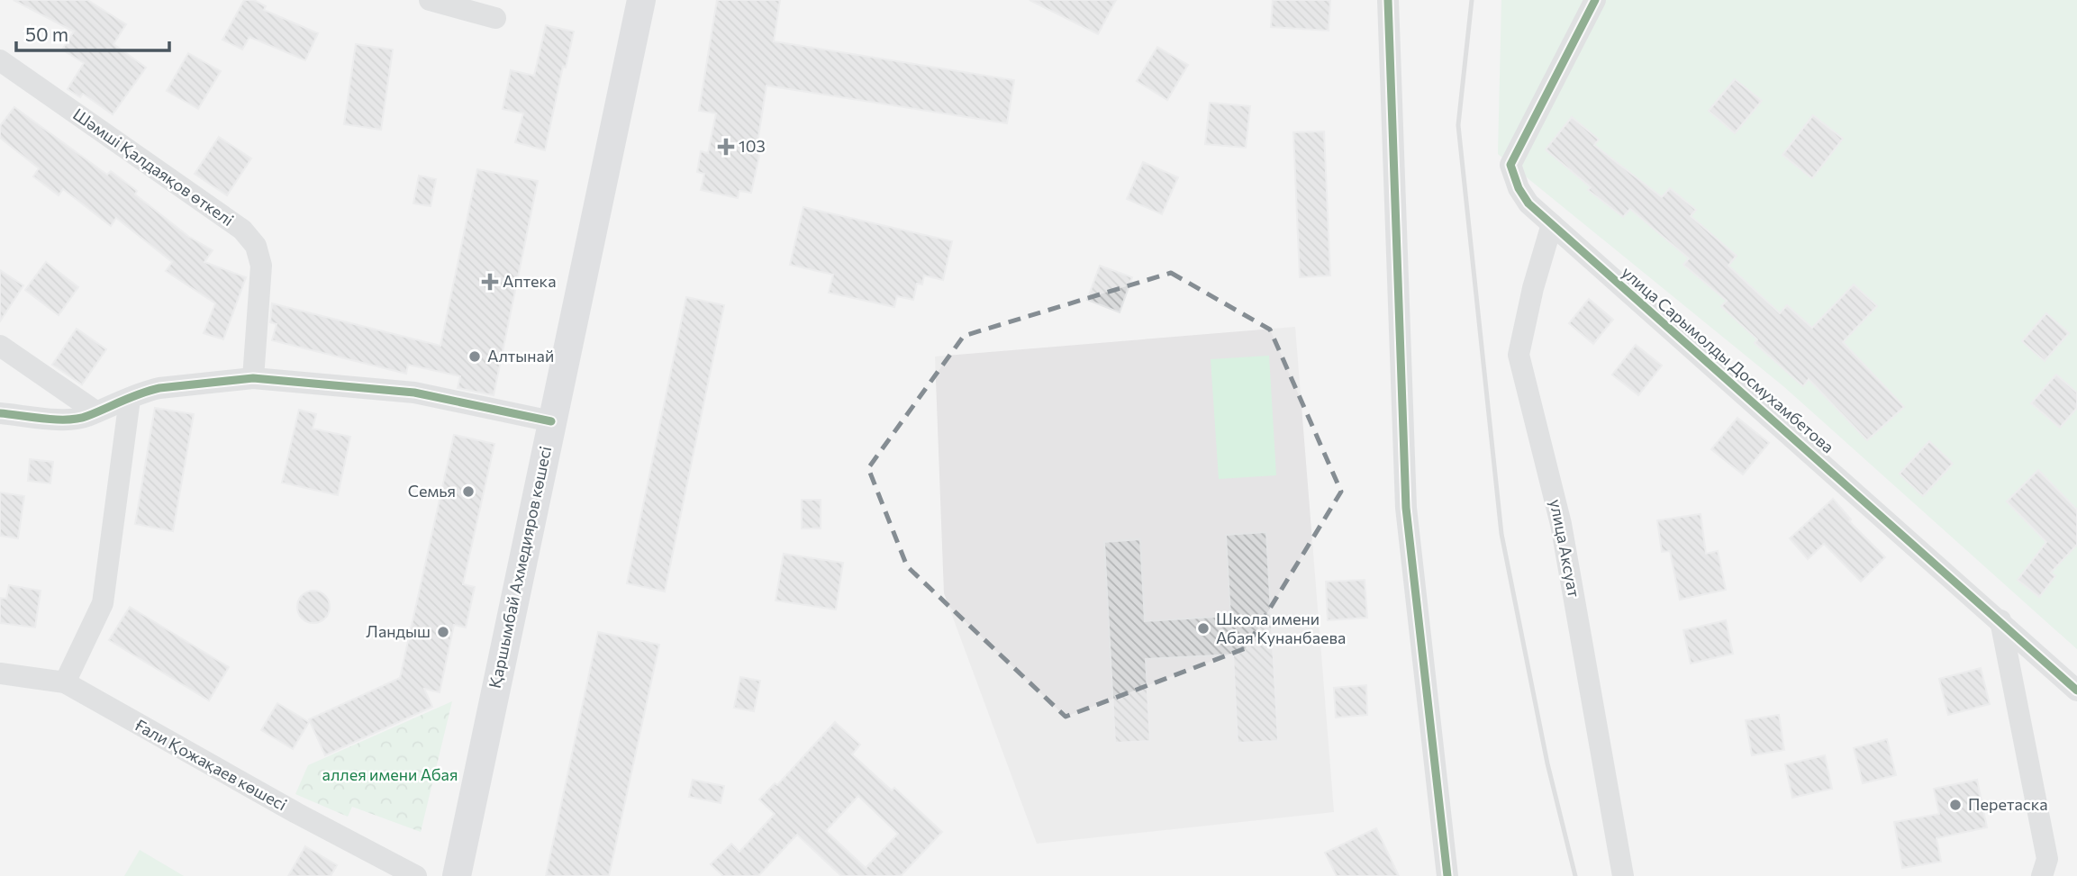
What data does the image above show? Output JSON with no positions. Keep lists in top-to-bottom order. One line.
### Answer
{"streets":{"main road":["Қаршымбай Ахмедияров көшесі"],"street":["Шәмші Қалдаяқов өткелі","улица Сарымолды Досмухамбетова","улица Аксуат","Ғали Қожақаев көшесі"]},"crossings":[["улица Сарымолды Досмухамбетова","улица Аксуат"]],"parks":["аллея имени Абая"],"places":{"health":["103","Аптека"],"other":["Алтынай","Семья","Школа имени Абая Кунанбаева","Ландыш","Перетаска"]},"scale_bar":"50 m"}
